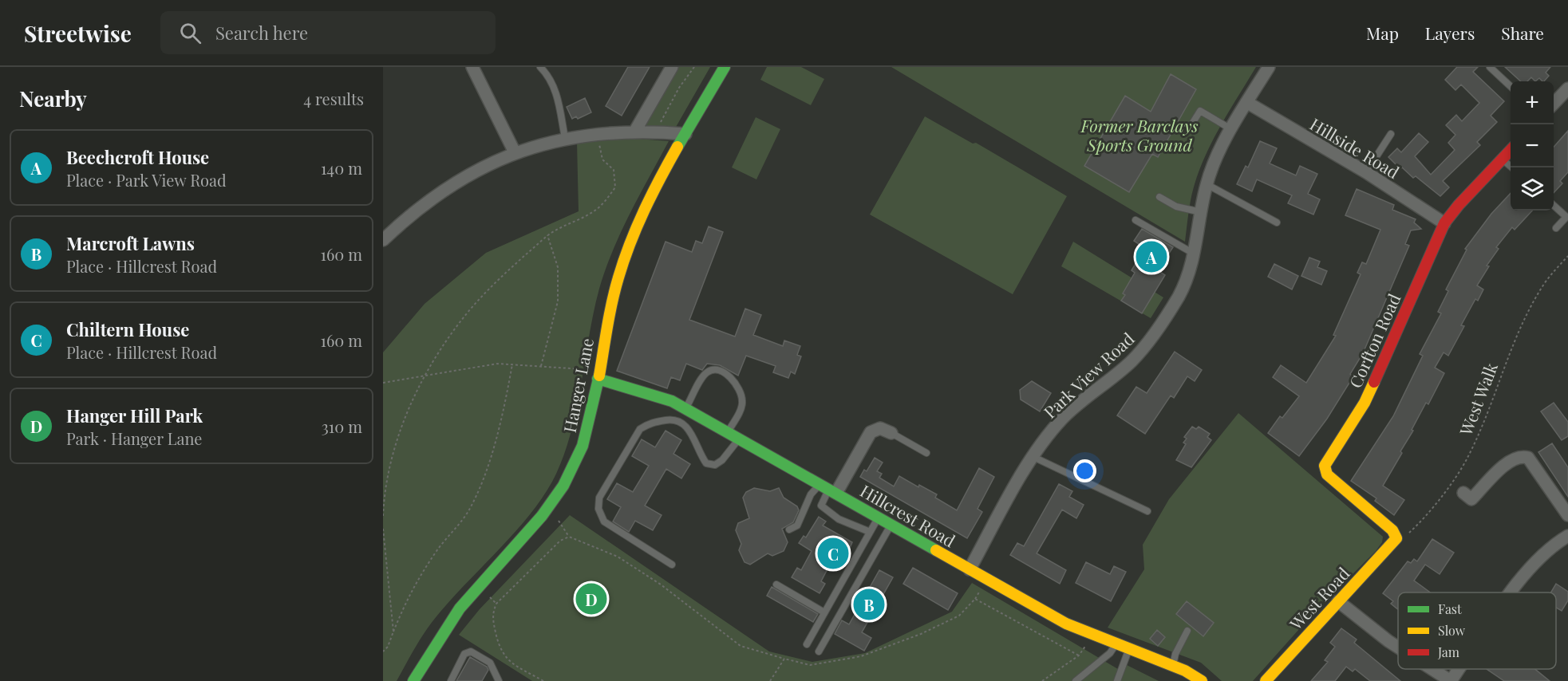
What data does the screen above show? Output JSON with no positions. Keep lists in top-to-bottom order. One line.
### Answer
{"streets":{"main road":["Corfton Road","Hanger Lane","Hillcrest Road","West Road"],"street":["Hillside Road","Park View Road"],"path":["West Walk"]},"crossings":[["Hillside Road","Corfton Road"],["Hillside Road","Park View Road"],["Corfton Road","West Walk"],["Corfton Road","West Road"],["Park View Road","Hillcrest Road"],["Hanger Lane","Hillcrest Road"],["West Walk","West Road"]],"parks":["Former Barclays Sports Ground"],"legend":["Fast","Slow","Jam"],"page":{"header":"Streetwise","search":"Search here","nav":["Map","Layers","Share"],"heading":["Nearby","4 results"],"map_buttons":["+","−"],"list":[{"mark":"A","name":"Beechcroft House","note":"Place · Park View Road","value":"140 m"},{"mark":"B","name":"Marcroft Lawns","note":"Place · Hillcrest Road","value":"160 m"},{"mark":"C","name":"Chiltern House","note":"Place · Hillcrest Road","value":"160 m"},{"mark":"D","name":"Hanger Hill Park","note":"Park · Hanger Lane","value":"310 m"}],"pins":["A","C","D","B"]}}
